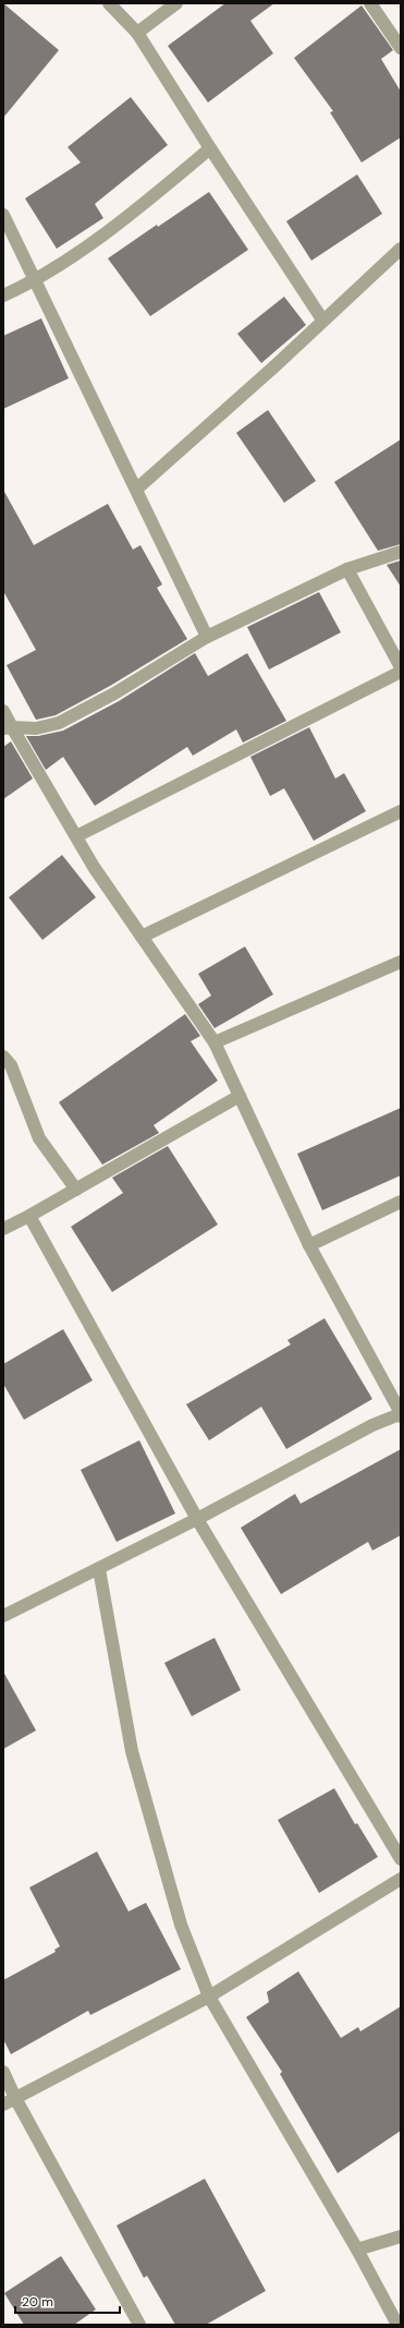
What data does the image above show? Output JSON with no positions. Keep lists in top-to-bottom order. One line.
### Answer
{"scale_bar":"20 m"}
